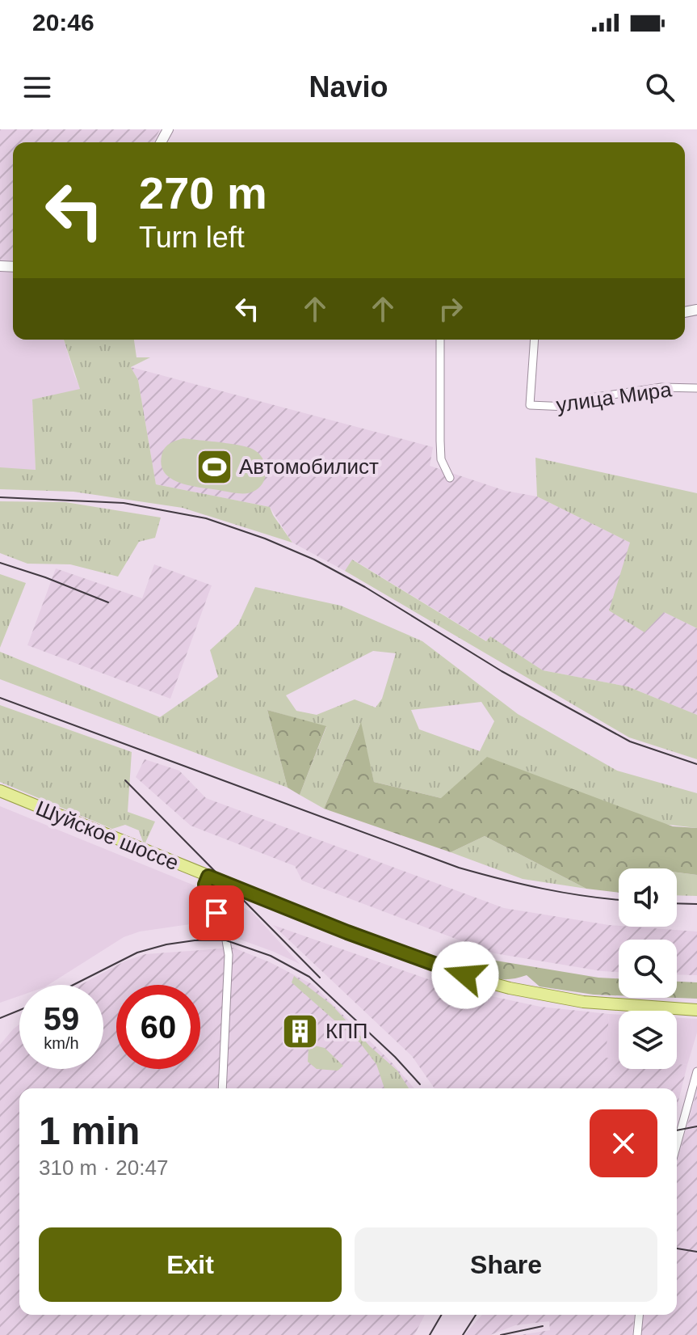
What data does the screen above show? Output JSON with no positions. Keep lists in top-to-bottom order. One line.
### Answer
{"streets":{"main road":["Шуйское шоссе"],"street":["улица Мира"]},"places":{"sports":["Автомобилист"],"building":["КПП"]},"page":{"status":"20:46","header":"Navio","turn":["270 m","Turn left"],"speed":"59 km/h","limit":"60","heading":["1 min","310 m · 20:47"],"buttons":["Exit","Share"]}}
